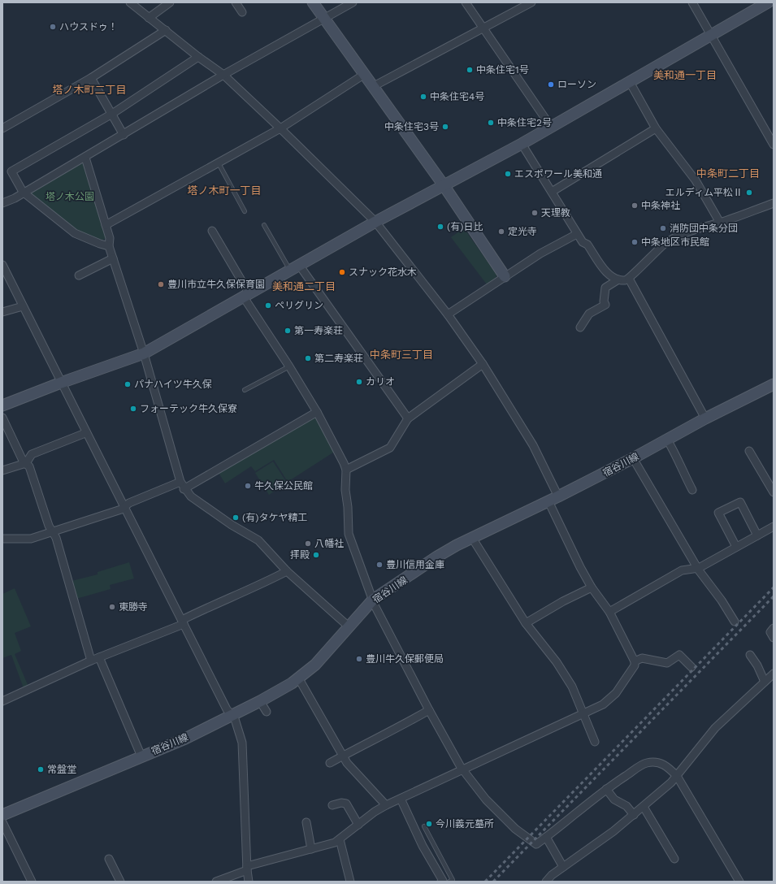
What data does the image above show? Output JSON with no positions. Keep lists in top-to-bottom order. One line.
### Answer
{"streets":{"street":["宿谷川線"]},"districts":["美和通一丁目","塔ノ木町二丁目","中条町二丁目","塔ノ木町一丁目","美和通二丁目","中条町三丁目"],"parks":["塔ノ木公園"],"places":["ハウスドゥ！","中条住宅1号","ローソン","中条住宅4号","中条住宅2号","中条住宅3号","エスポワール美和通","エルディム平松Ⅱ","中条神社","天理教","(有)日比","消防団中条分団","定光寺","中条地区市民館","スナック花水木","豊川市立牛久保保育園","ペリグリン","第一寿楽荘","第二寿楽荘","カリオ","パナハイツ牛久保","フォーテック牛久保寮","牛久保公民館","(有)タケヤ精工","八幡社","拝殿","豊川信用金庫","東勝寺","豊川牛久保郵便局","常盤堂","今川義元墓所"]}
